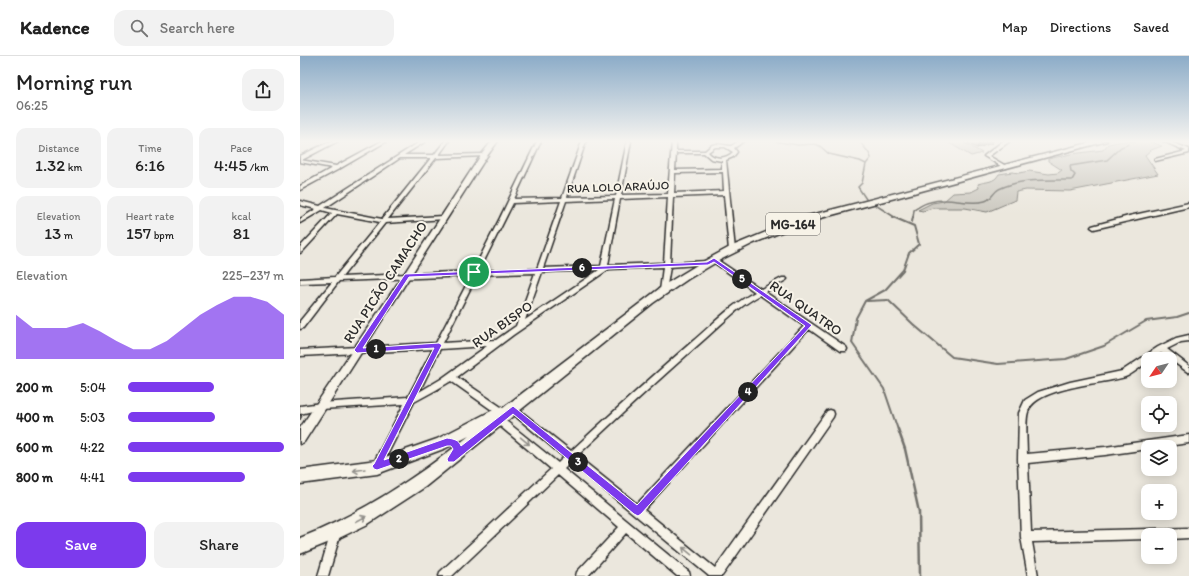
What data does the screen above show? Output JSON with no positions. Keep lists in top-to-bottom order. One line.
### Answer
{"streets":{"main road":["MG-164"],"street":["RUA LOLO ARAÚJO","RUA PICÃO CAMACHO","RUA QUATRO","RUA BISPO"]},"crossings":[["MG-164","RUA QUATRO"]],"north":"bottom left","page":{"header":"Kadence","search":"Search here","nav":["Map","Directions","Saved"],"heading":["Morning run","06:25"],"stats":[["Distance","1.32 km"],["Time","6:16"],["Pace","4:45 /km"],["Elevation","13 m"],["Heart rate","157 bpm"],["kcal","81"]],"pins":["6","5","1","4","2","3"],"chart":["Elevation","225–237 m"],"map_buttons":["+","−"],"list":[{"name":"200 m","note":"5:04"},{"name":"400 m","note":"5:03"},{"name":"600 m","note":"4:22"},{"name":"800 m","note":"4:41"}],"buttons":["Save","Share"]}}
